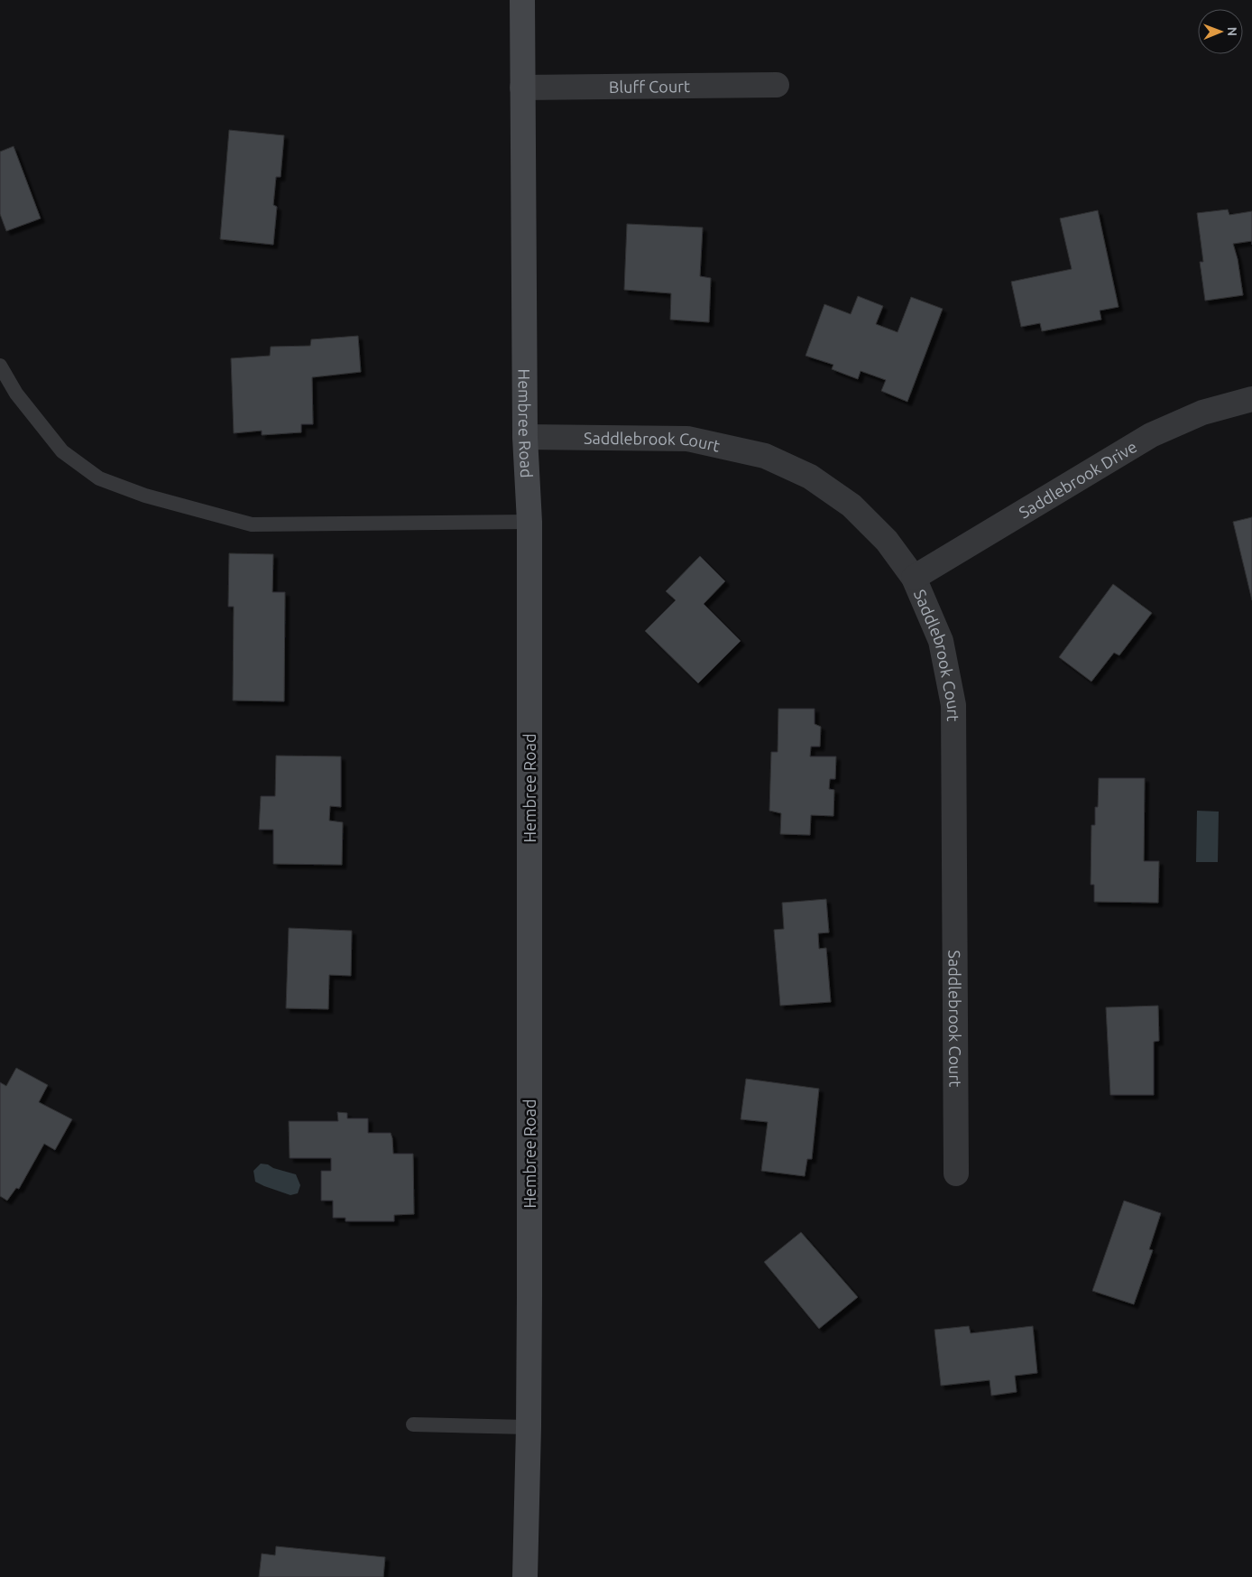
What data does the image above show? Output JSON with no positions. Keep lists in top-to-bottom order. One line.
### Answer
{"streets":{"street":["Bluff Court","Hembree Road","Saddlebrook Court","Saddlebrook Drive"]},"crossings":[["Bluff Court","Hembree Road"],["Hembree Road","Saddlebrook Court"],["Saddlebrook Court","Saddlebrook Drive"]],"north":"right"}
